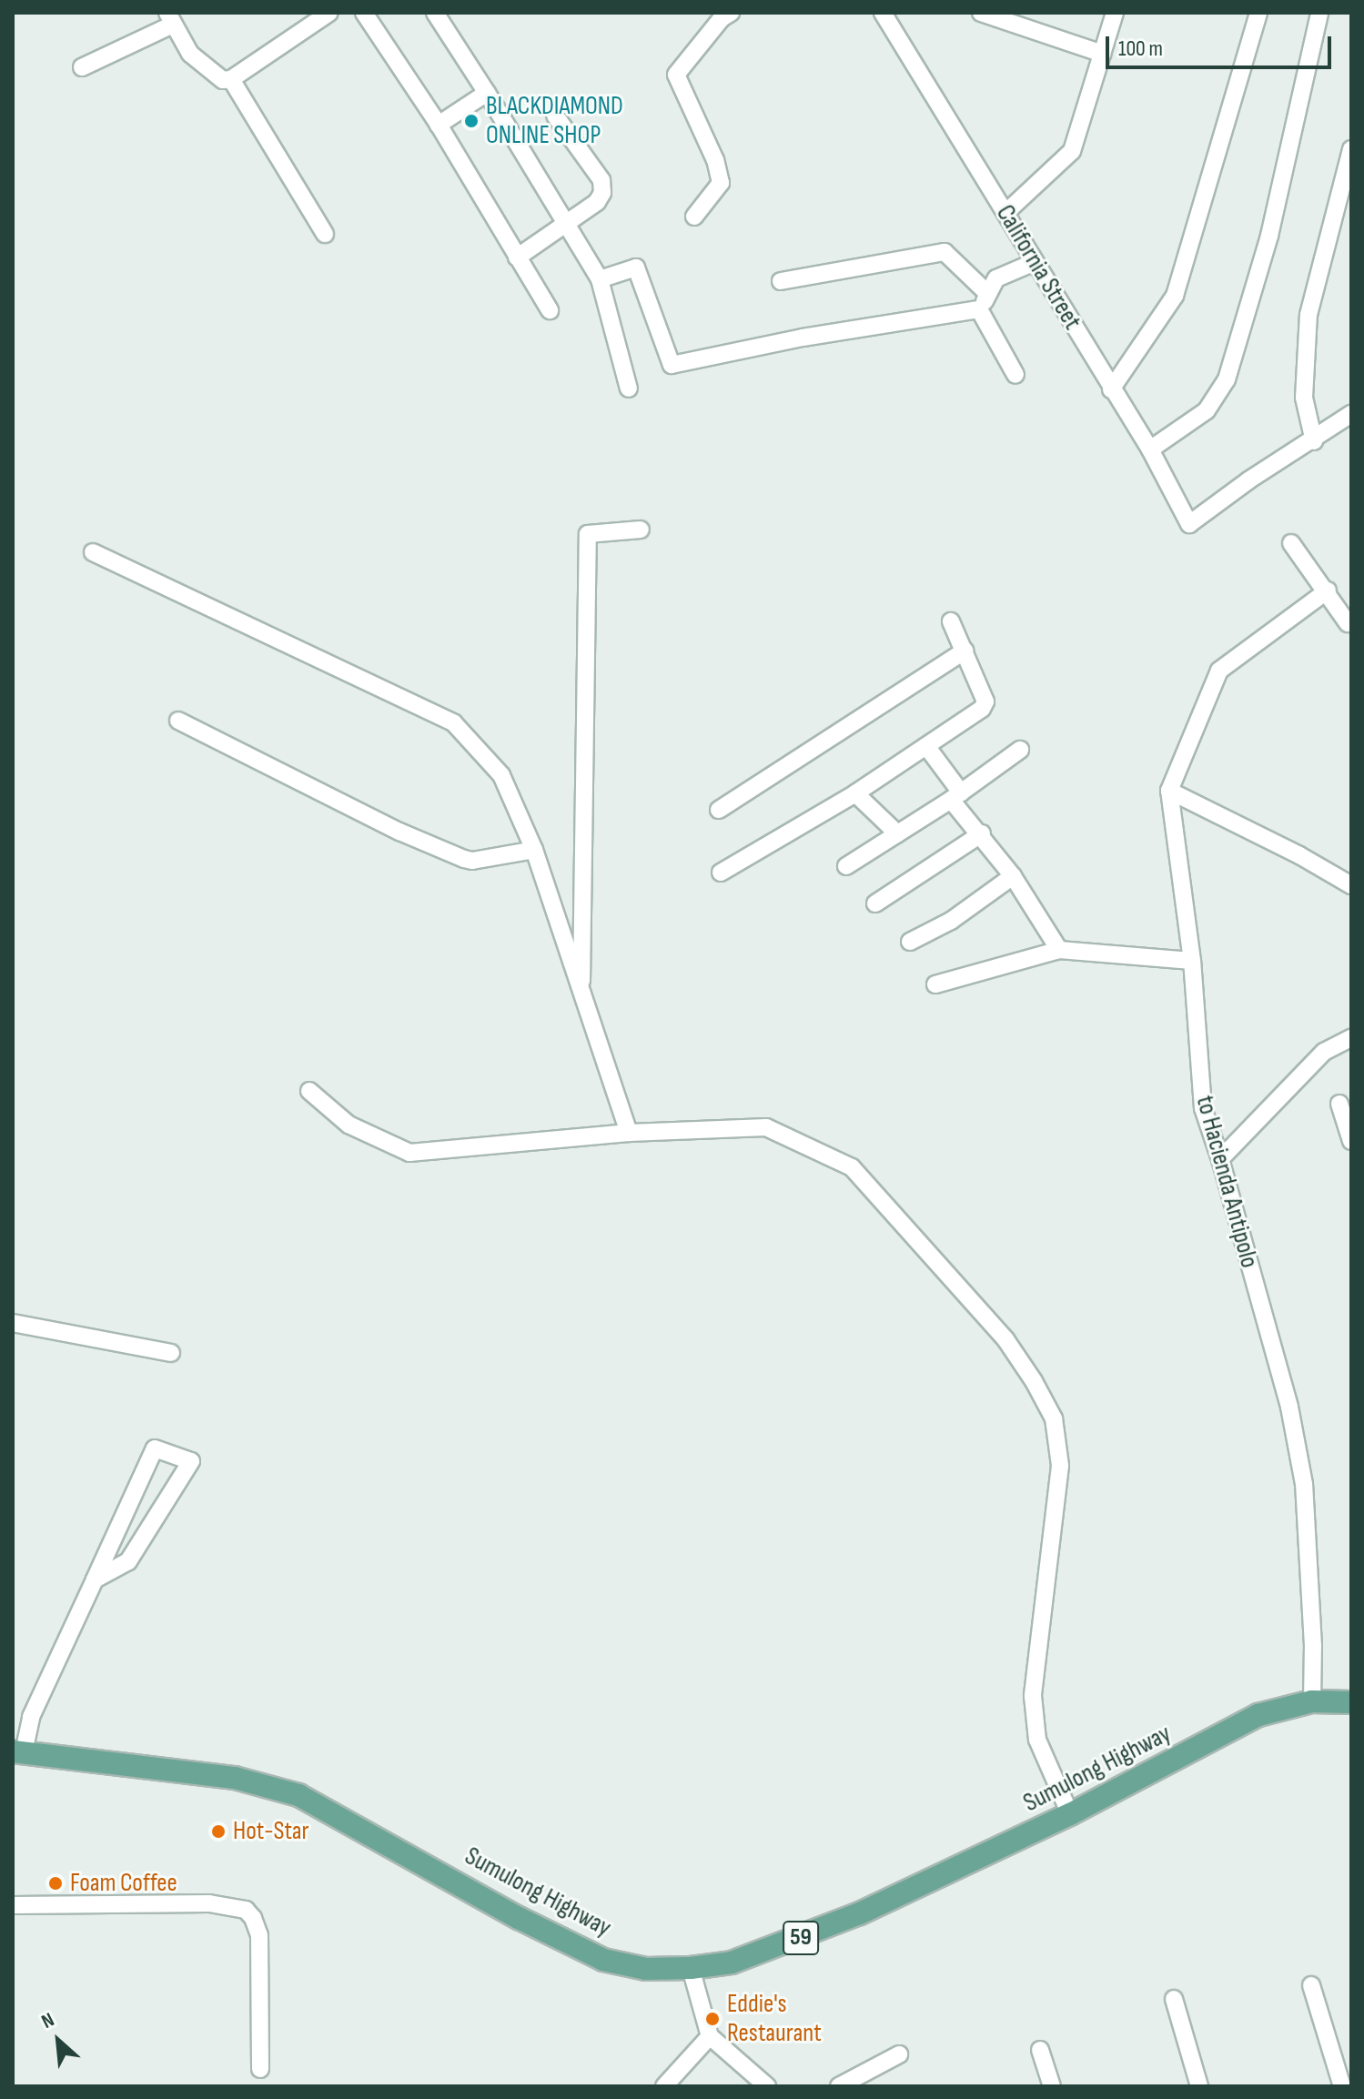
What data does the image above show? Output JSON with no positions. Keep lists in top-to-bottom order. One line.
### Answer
{"streets":{"main road":["Sumulong Highway","59"],"street":["California Street","to Hacienda Antipolo"]},"crossings":[["to Hacienda Antipolo","Sumulong Highway"]],"places":["BLACKDIAMOND ONLINE SHOP","Hot-Star","Foam Coffee","Eddie's Restaurant"],"scale_bar":"100 m","north":"top left"}
